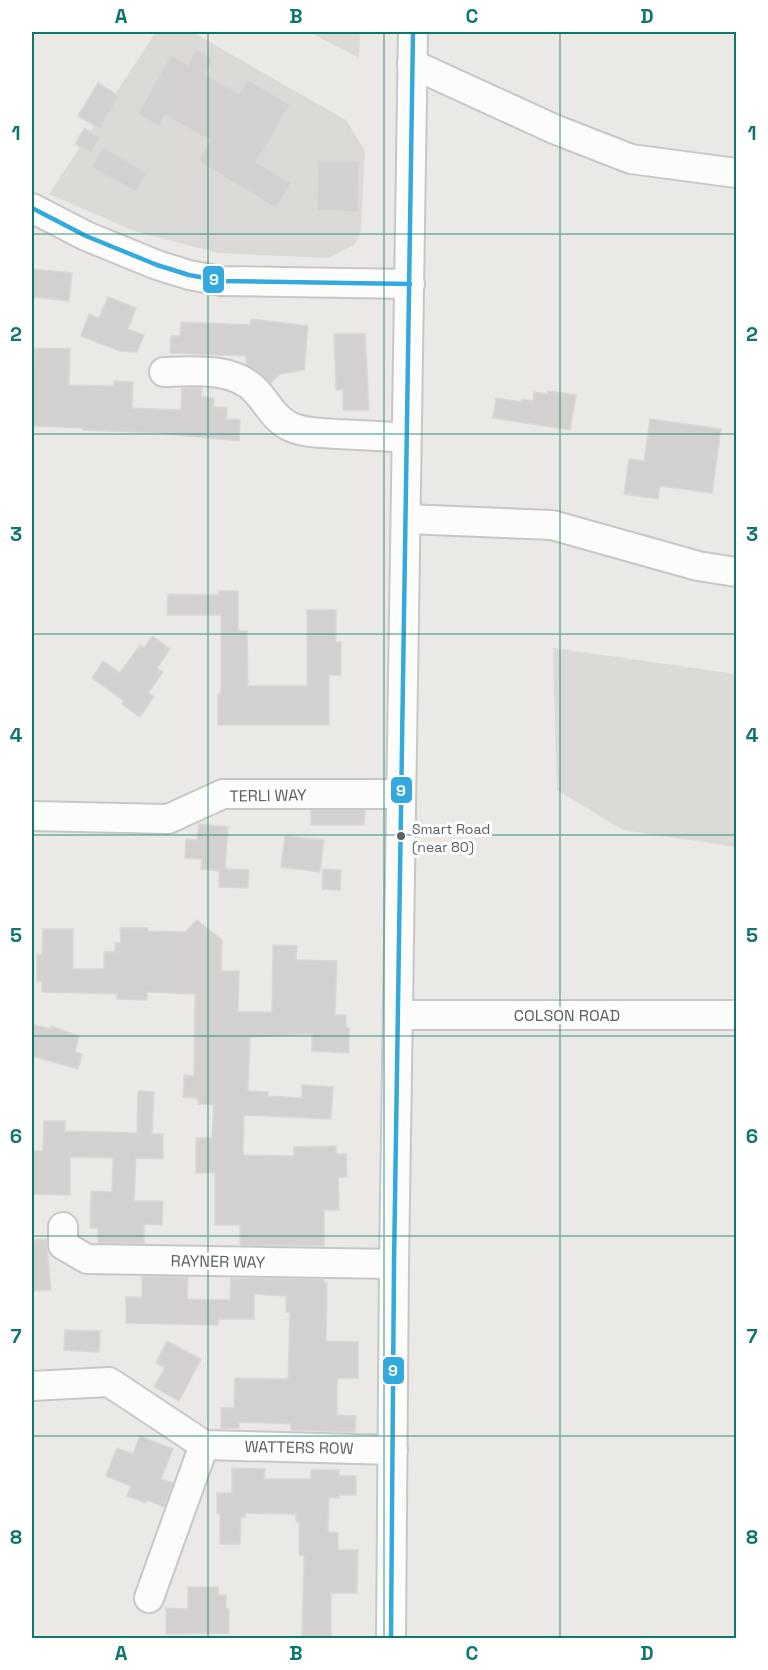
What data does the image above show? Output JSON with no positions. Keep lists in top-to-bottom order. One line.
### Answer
{"streets":{"street":["TERLI WAY","COLSON ROAD","RAYNER WAY","WATTERS ROW"]},"places":["Smart Road (near 80)"],"lines":["transit line 9"],"grid":{"columns":["A","B","C","D"],"rows":["1","2","3","4","5","6","7","8"]}}
